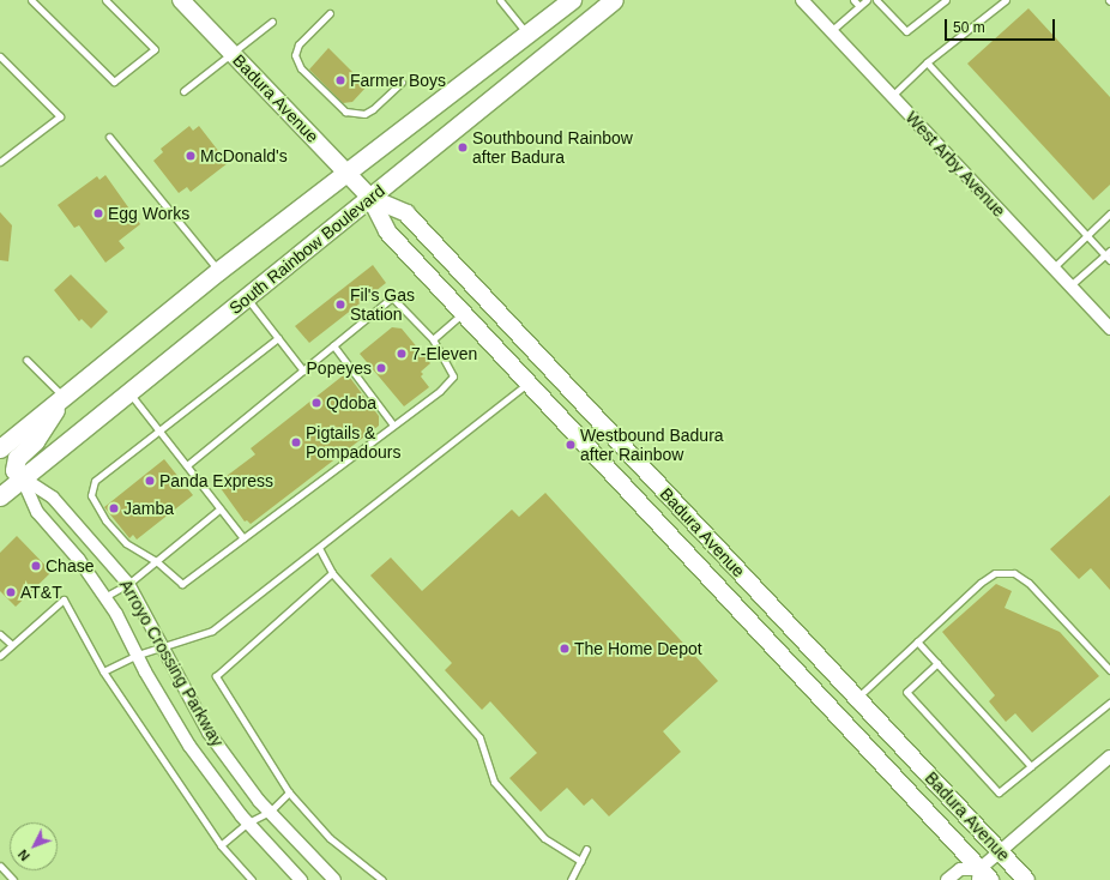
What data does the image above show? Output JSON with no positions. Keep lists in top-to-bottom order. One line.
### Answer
{"streets":{"main road":["Badura Avenue","South Rainbow Boulevard"],"street":["West Arby Avenue","Arroyo Crossing Parkway"]},"crossings":[["Badura Avenue","South Rainbow Boulevard"],["South Rainbow Boulevard","Arroyo Crossing Parkway"]],"places":["Farmer Boys","Southbound Rainbow after Badura","McDonald's","Egg Works","Fil's Gas Station","7-Eleven","Popeyes","Qdoba","Pigtails & Pompadours","Westbound Badura after Rainbow","Panda Express","Jamba","Chase","AT&T","The Home Depot"],"scale_bar":"50 m","north":"bottom left"}
